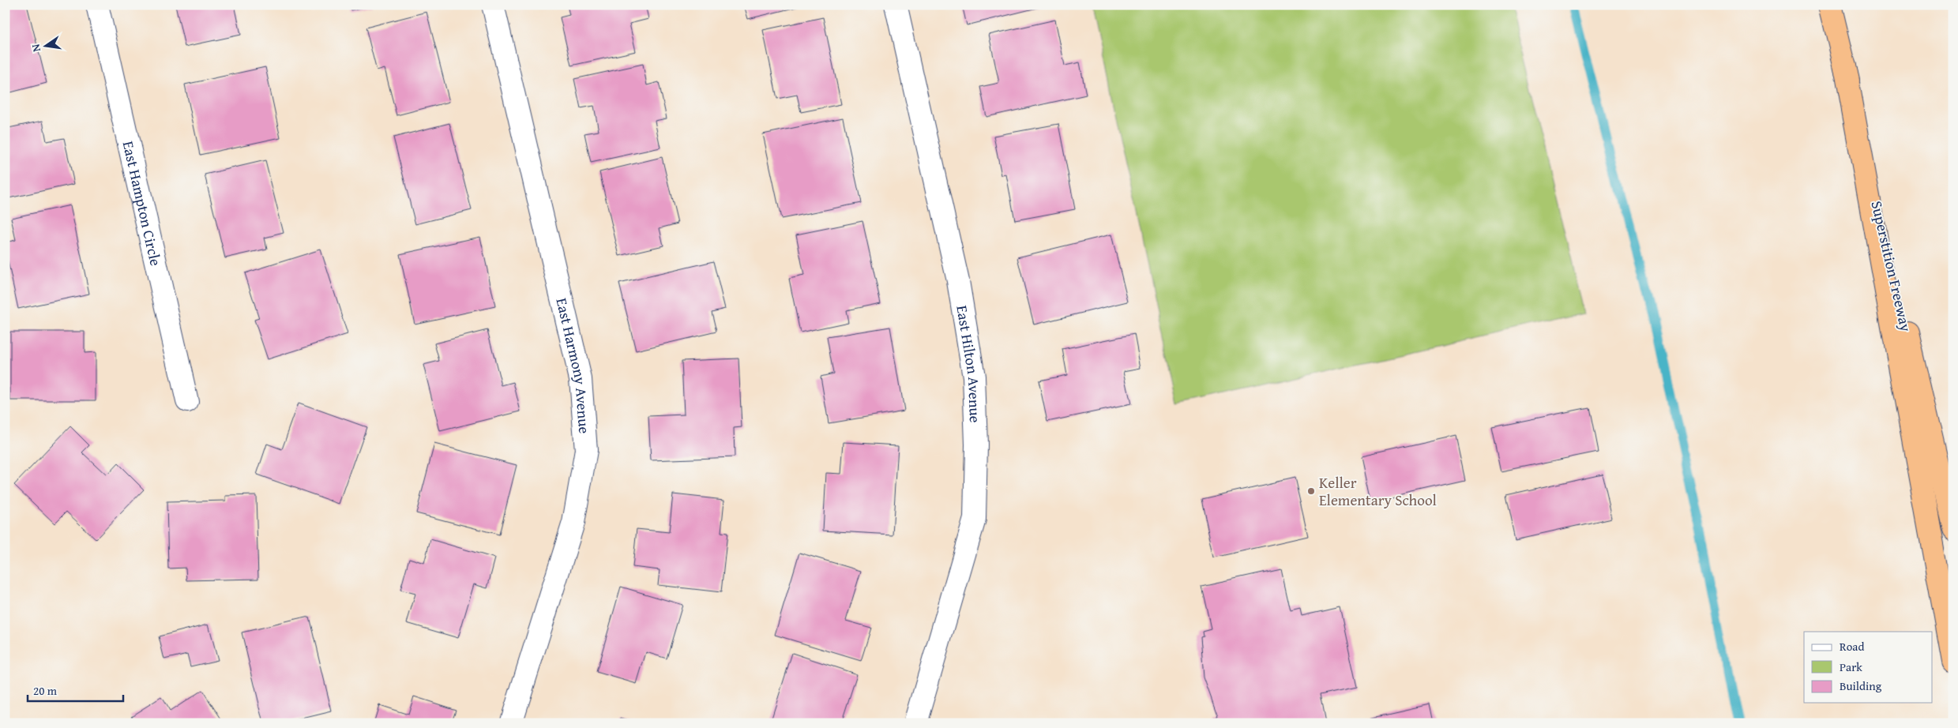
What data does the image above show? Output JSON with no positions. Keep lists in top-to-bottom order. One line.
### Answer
{"streets":{"highway":["Superstition Freeway"],"street":["East Hampton Circle","East Hilton Avenue","East Harmony Avenue"]},"places":["Keller Elementary School"],"legend":["Road","Park","Building"],"scale_bar":"20 m","north":"left"}
